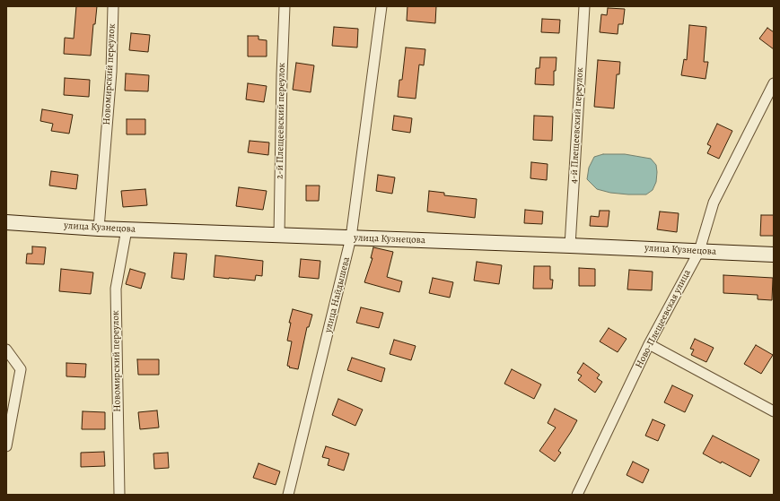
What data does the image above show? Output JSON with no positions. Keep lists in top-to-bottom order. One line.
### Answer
{"streets":{"street":["Новомирский переулок","2-й Плещеевский переулок","4-й Плещеевский переулок","улица Кузнецова","улица Найдышева","Ново-Плещеевская улица"]},"crossings":[["Новомирский переулок","улица Кузнецова"],["2-й Плещеевский переулок","улица Кузнецова"],["4-й Плещеевский переулок","улица Кузнецова"],["улица Кузнецова","улица Найдышева"],["улица Кузнецова","Ново-Плещеевская улица"]]}
